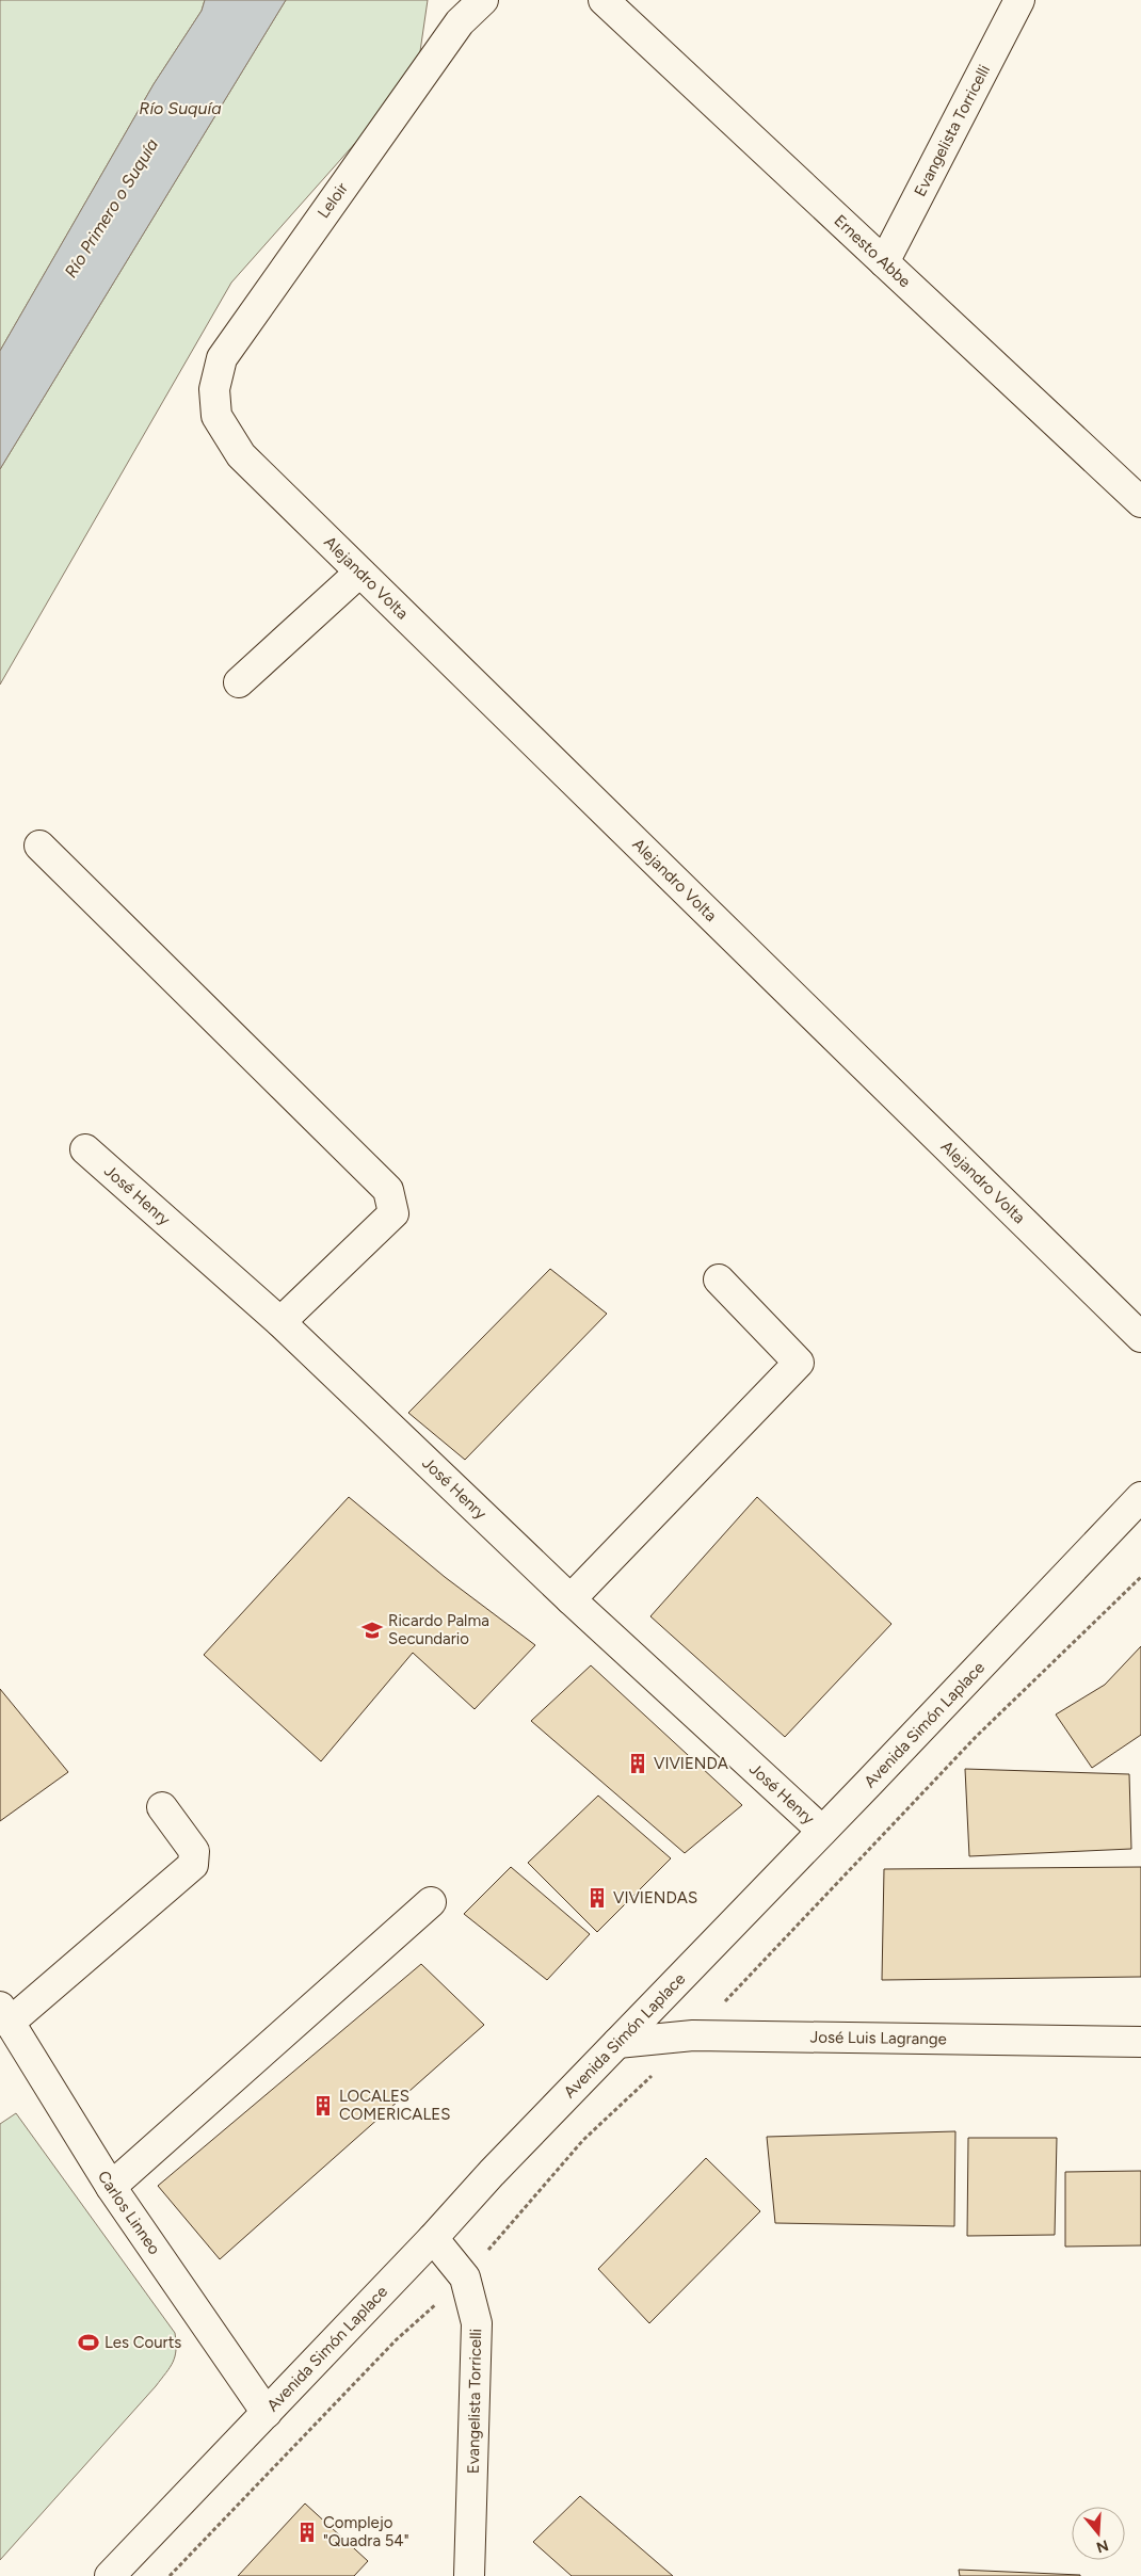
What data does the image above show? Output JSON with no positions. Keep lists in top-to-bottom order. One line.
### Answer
{"streets":{"street":["Evangelista Torricelli","Leloir","Ernesto Abbe","Alejandro Volta","José Henry","Avenida Simón Laplace","José Luis Lagrange","Carlos Linneo"]},"crossings":[["Evangelista Torricelli","Ernesto Abbe"],["Evangelista Torricelli","Avenida Simón Laplace"],["Leloir","Alejandro Volta"],["José Henry","Avenida Simón Laplace"],["Avenida Simón Laplace","José Luis Lagrange"],["Avenida Simón Laplace","Carlos Linneo"]],"water":["Río Suquía","Río Primero o Suquía"],"places":{"school or university":["Ricardo Palma Secundario"],"building":["VIVIENDA","VIVIENDAS","LOCALES COMERICALES","Complejo \"Quadra 54\""],"sports":["Les Courts"]},"north":"bottom"}
